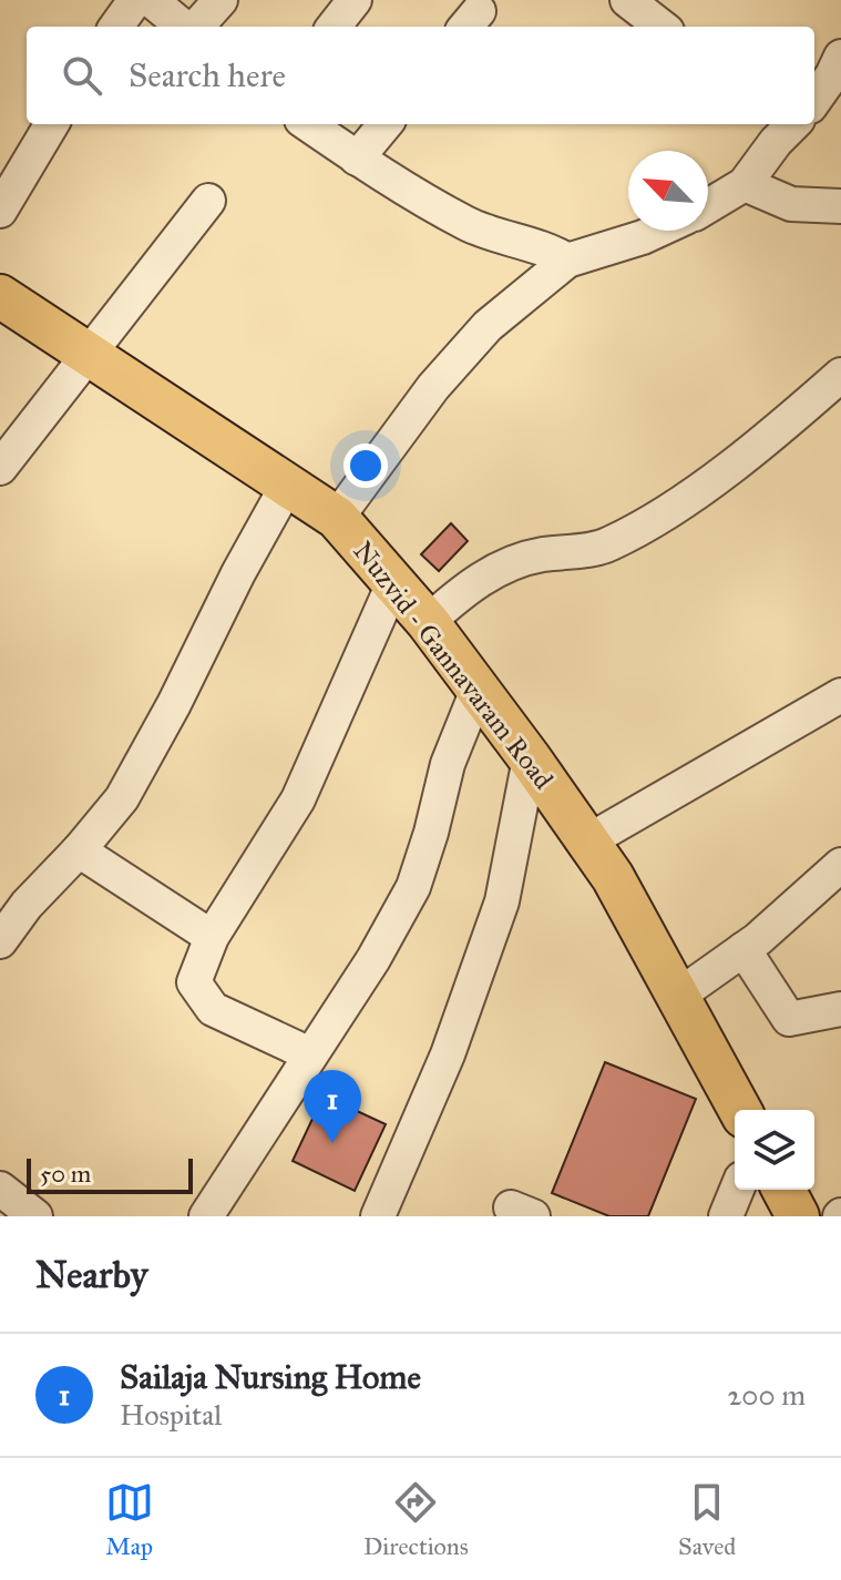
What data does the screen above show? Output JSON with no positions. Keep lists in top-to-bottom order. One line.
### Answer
{"streets":{"main road":["Nuzvid - Gannavaram Road"]},"scale_bar":"50 m","north":"top left","page":{"search":"Search here","pins":"1","scale":"50 m","heading":"Nearby","list":[{"mark":"1","name":"Sailaja Nursing Home","note":"Hospital","value":"200 m"}],"nav":["Map","Directions","Saved"]}}
